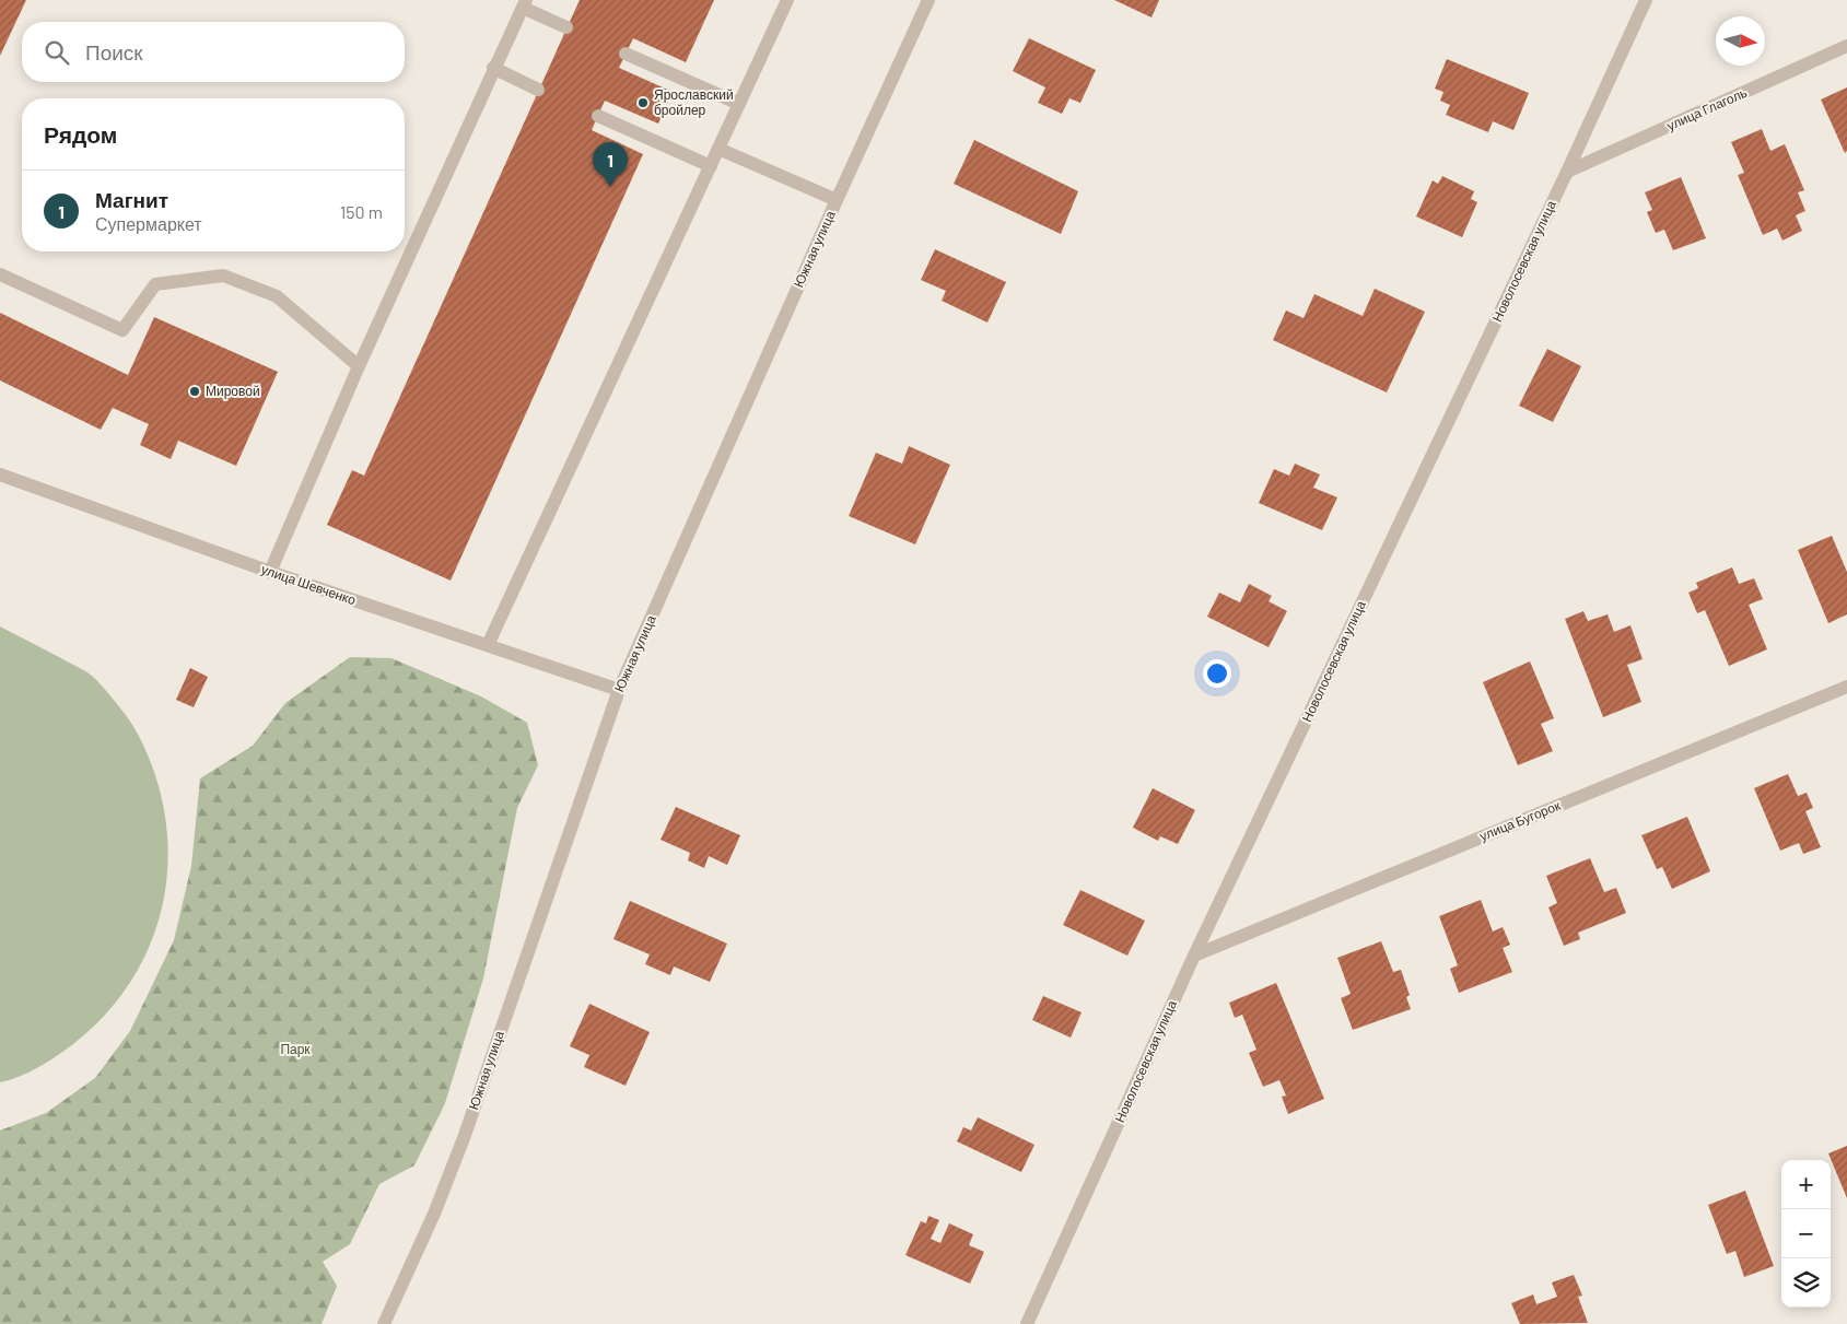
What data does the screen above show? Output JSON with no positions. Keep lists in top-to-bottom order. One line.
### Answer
{"streets":{"street":["улица Глаголь","Южная улица","Новолосевская улица","улица Шевченко","улица Бугорок"]},"crossings":[["улица Глаголь","Новолосевская улица"],["Южная улица","улица Шевченко"],["Новолосевская улица","улица Бугорок"]],"parks":["Парк"],"places":["Ярославский бройлер","Мировой"],"north":"right","page":{"search":"Поиск","heading":"Рядом","pins":"1","list":[{"mark":"1","name":"Магнит","note":"Супермаркет","value":"150 m"}],"map_buttons":["+","−"]}}
